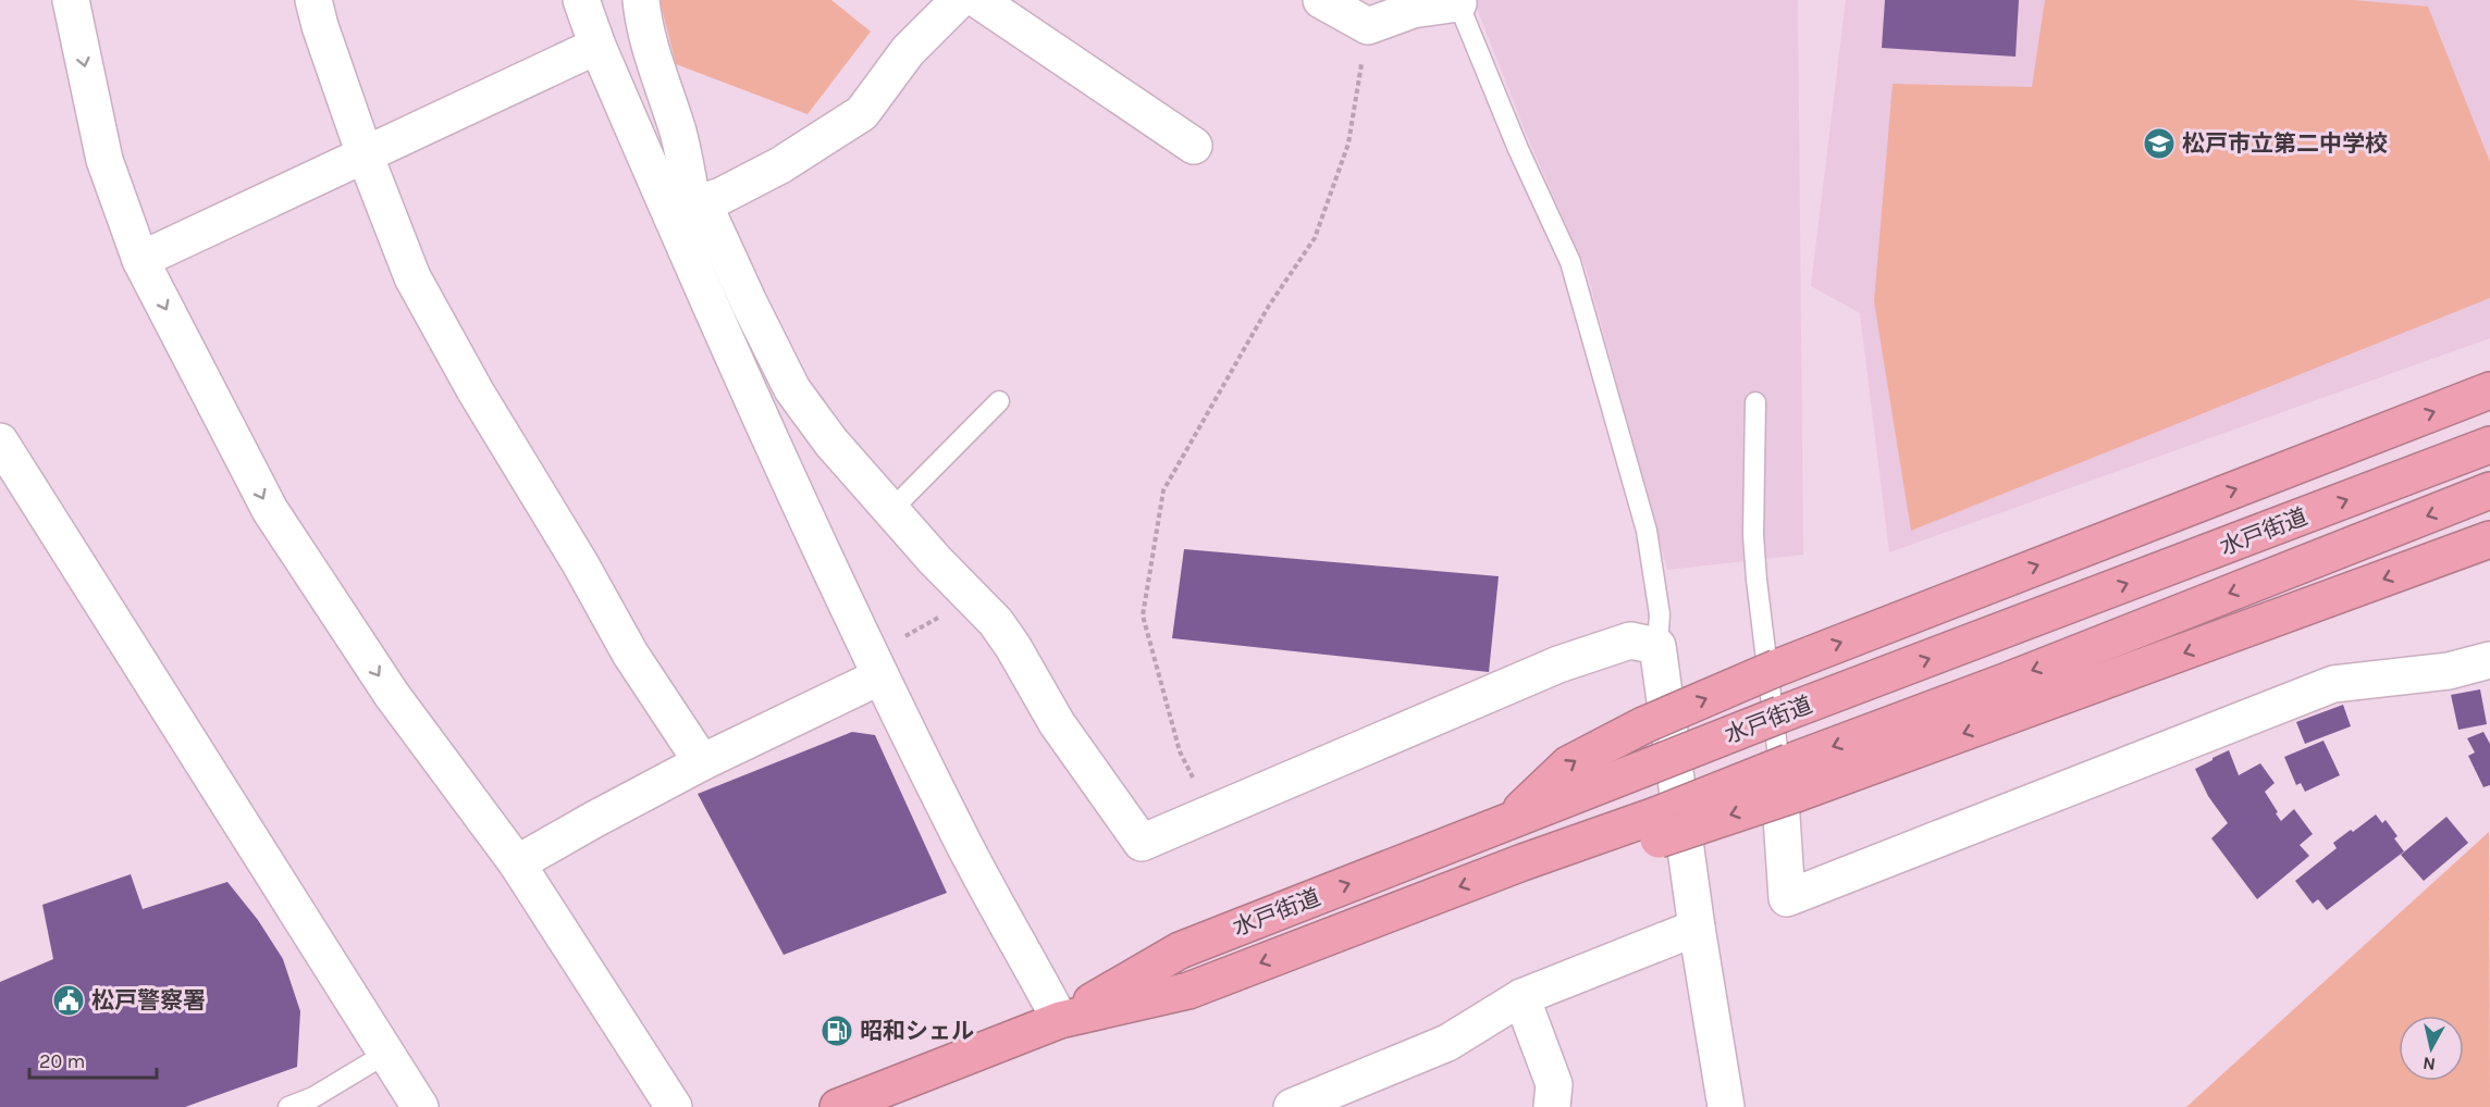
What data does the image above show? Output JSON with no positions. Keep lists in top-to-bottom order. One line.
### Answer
{"streets":{"highway":["水戸街道"]},"places":{"school or university":["松戸市立第二中学校"],"public building":["松戸警察署"],"fuel station":["昭和シェル"]},"scale_bar":"20 m","north":"bottom"}
